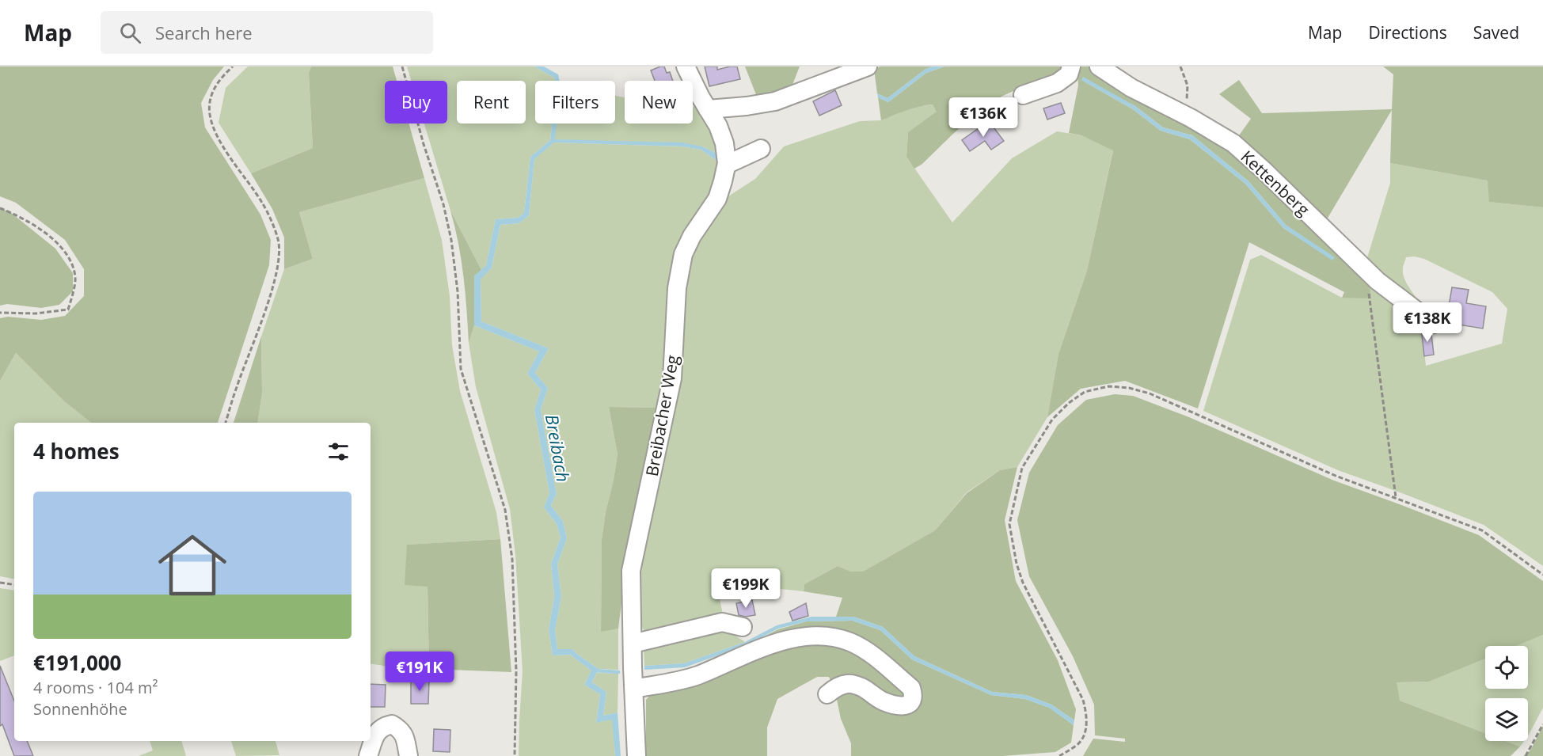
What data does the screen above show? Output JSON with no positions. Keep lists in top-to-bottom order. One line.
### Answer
{"streets":{"street":["Kettenberg","Breibacher Weg"]},"water":["Breibach"],"page":{"header":"Map","search":"Search here","nav":["Map","Directions","Saved"],"chip":["Buy","Rent","Filters","New"],"price":["€136K","€138K","€199K","€191K"],"heading":"4 homes","list":[{"name":"€191,000","note":"4 rooms · 104 m² · Sonnenhöhe"}]}}
